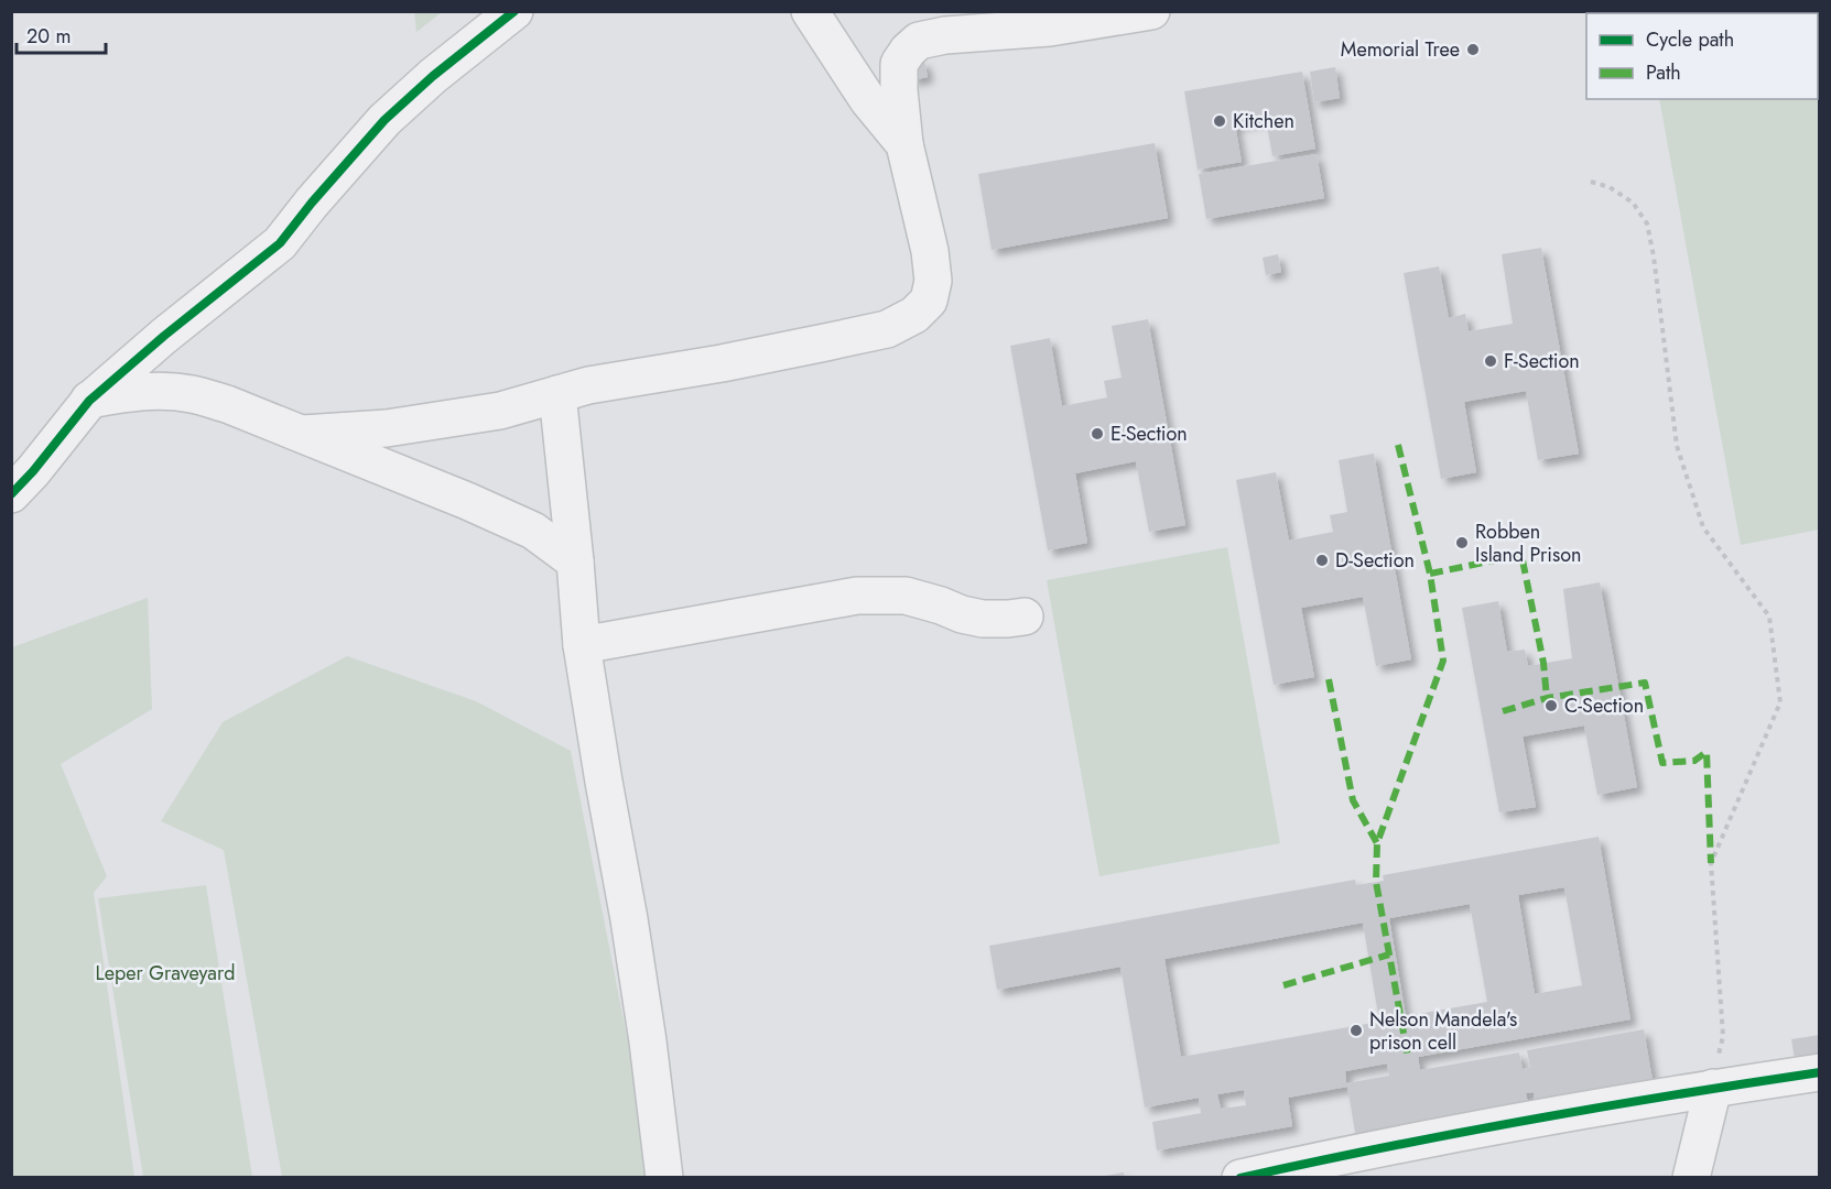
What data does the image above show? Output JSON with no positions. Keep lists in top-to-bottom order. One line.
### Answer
{"parks":["Leper Graveyard"],"places":["Memorial Tree","Kitchen","F-Section","E-Section","Robben Island Prison","D-Section","C-Section","Nelson Mandela's prison cell"],"legend":["Cycle path","Path"],"scale_bar":"20 m"}
